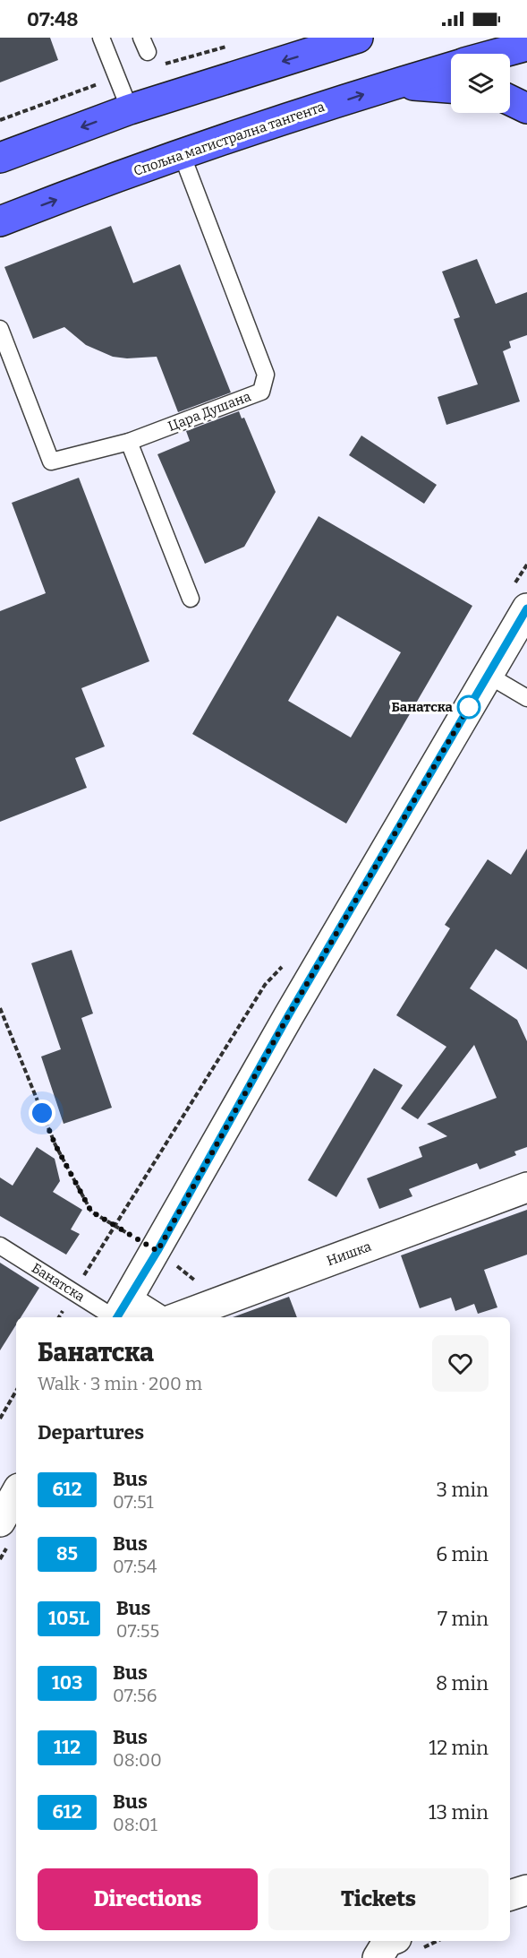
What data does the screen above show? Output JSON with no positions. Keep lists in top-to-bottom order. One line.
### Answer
{"streets":{"main road":["Спољна магистрална тангента"],"street":["Нишка"],"lane":["Цара Душана","Банатска"]},"crossings":[["Спољна магистрална тангента","Цара Душана"]],"places":["Банатска"],"lines":["bus line 612"],"page":{"status":"07:48","heading":[["Банатска","Walk · 3 min · 200 m"],"Departures"],"list":[{"mark":"612","name":"Bus","note":"07:51","value":"3 min"},{"mark":"85","name":"Bus","note":"07:54","value":"6 min"},{"mark":"105L","name":"Bus","note":"07:55","value":"7 min"},{"mark":"103","name":"Bus","note":"07:56","value":"8 min"},{"mark":"112","name":"Bus","note":"08:00","value":"12 min"},{"mark":"612","name":"Bus","note":"08:01","value":"13 min"}],"buttons":["Directions","Tickets"]}}
